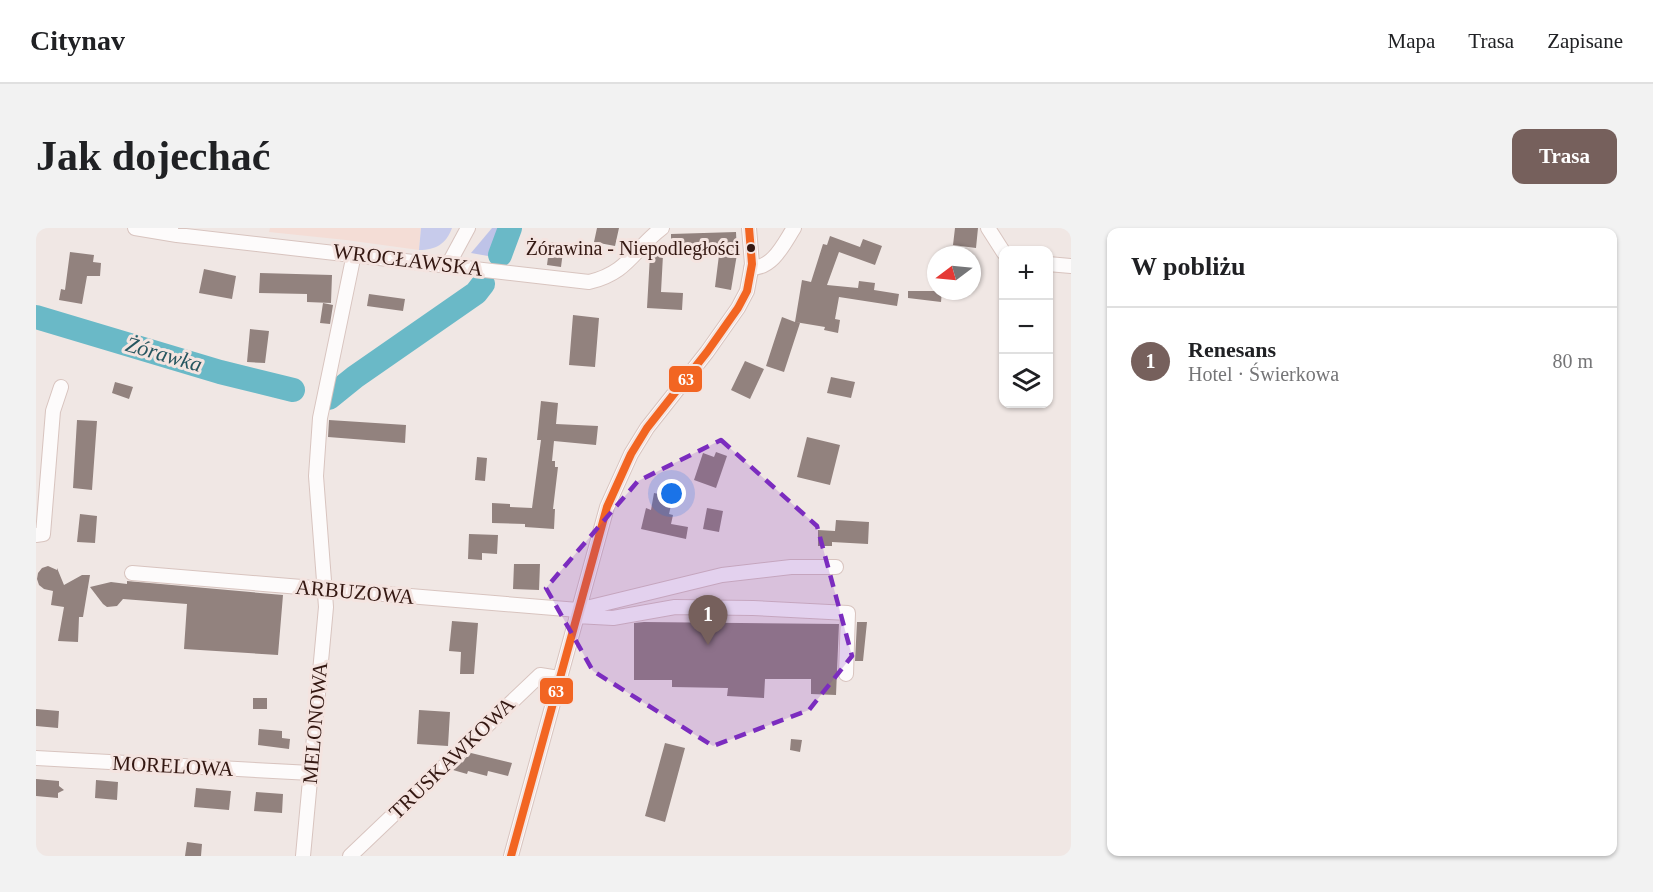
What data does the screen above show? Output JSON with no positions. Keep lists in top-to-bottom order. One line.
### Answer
{"streets":{"street":["WROCŁAWSKA","ARBUZOWA","MELONOWA","TRUSKAWKOWA","MORELOWA"]},"crossings":[["WROCŁAWSKA","MELONOWA"],["ARBUZOWA","MELONOWA"],["MELONOWA","MORELOWA"]],"water":["Żórawka"],"places":["Żórawina - Niepodległości"],"lines":["transit line 63"],"north":"left","page":{"header":"Citynav","nav":["Mapa","Trasa","Zapisane"],"buttons":"Trasa","title":"Jak dojechać","heading":"W pobliżu","map_buttons":["+","−"],"list":[{"mark":"1","name":"Renesans","note":"Hotel · Świerkowa","value":"80 m"}],"pins":"1"}}
